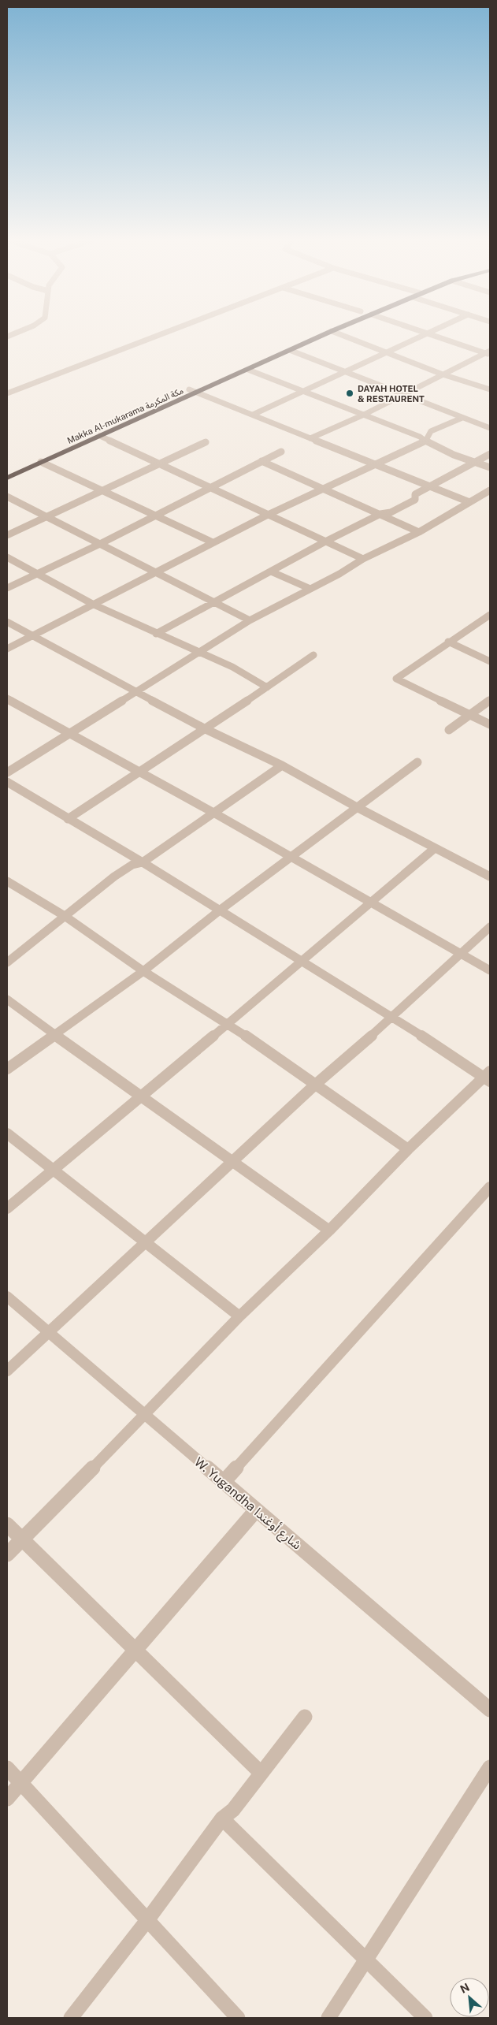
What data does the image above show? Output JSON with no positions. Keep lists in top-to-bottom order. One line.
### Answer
{"streets":{"highway":["Makka Al-mukarama مكة المكرمة"],"street":["W. Yugandha شارع أوغندا"]},"places":["DAYAH HOTEL & RESTAURENT"],"north":"top left"}
